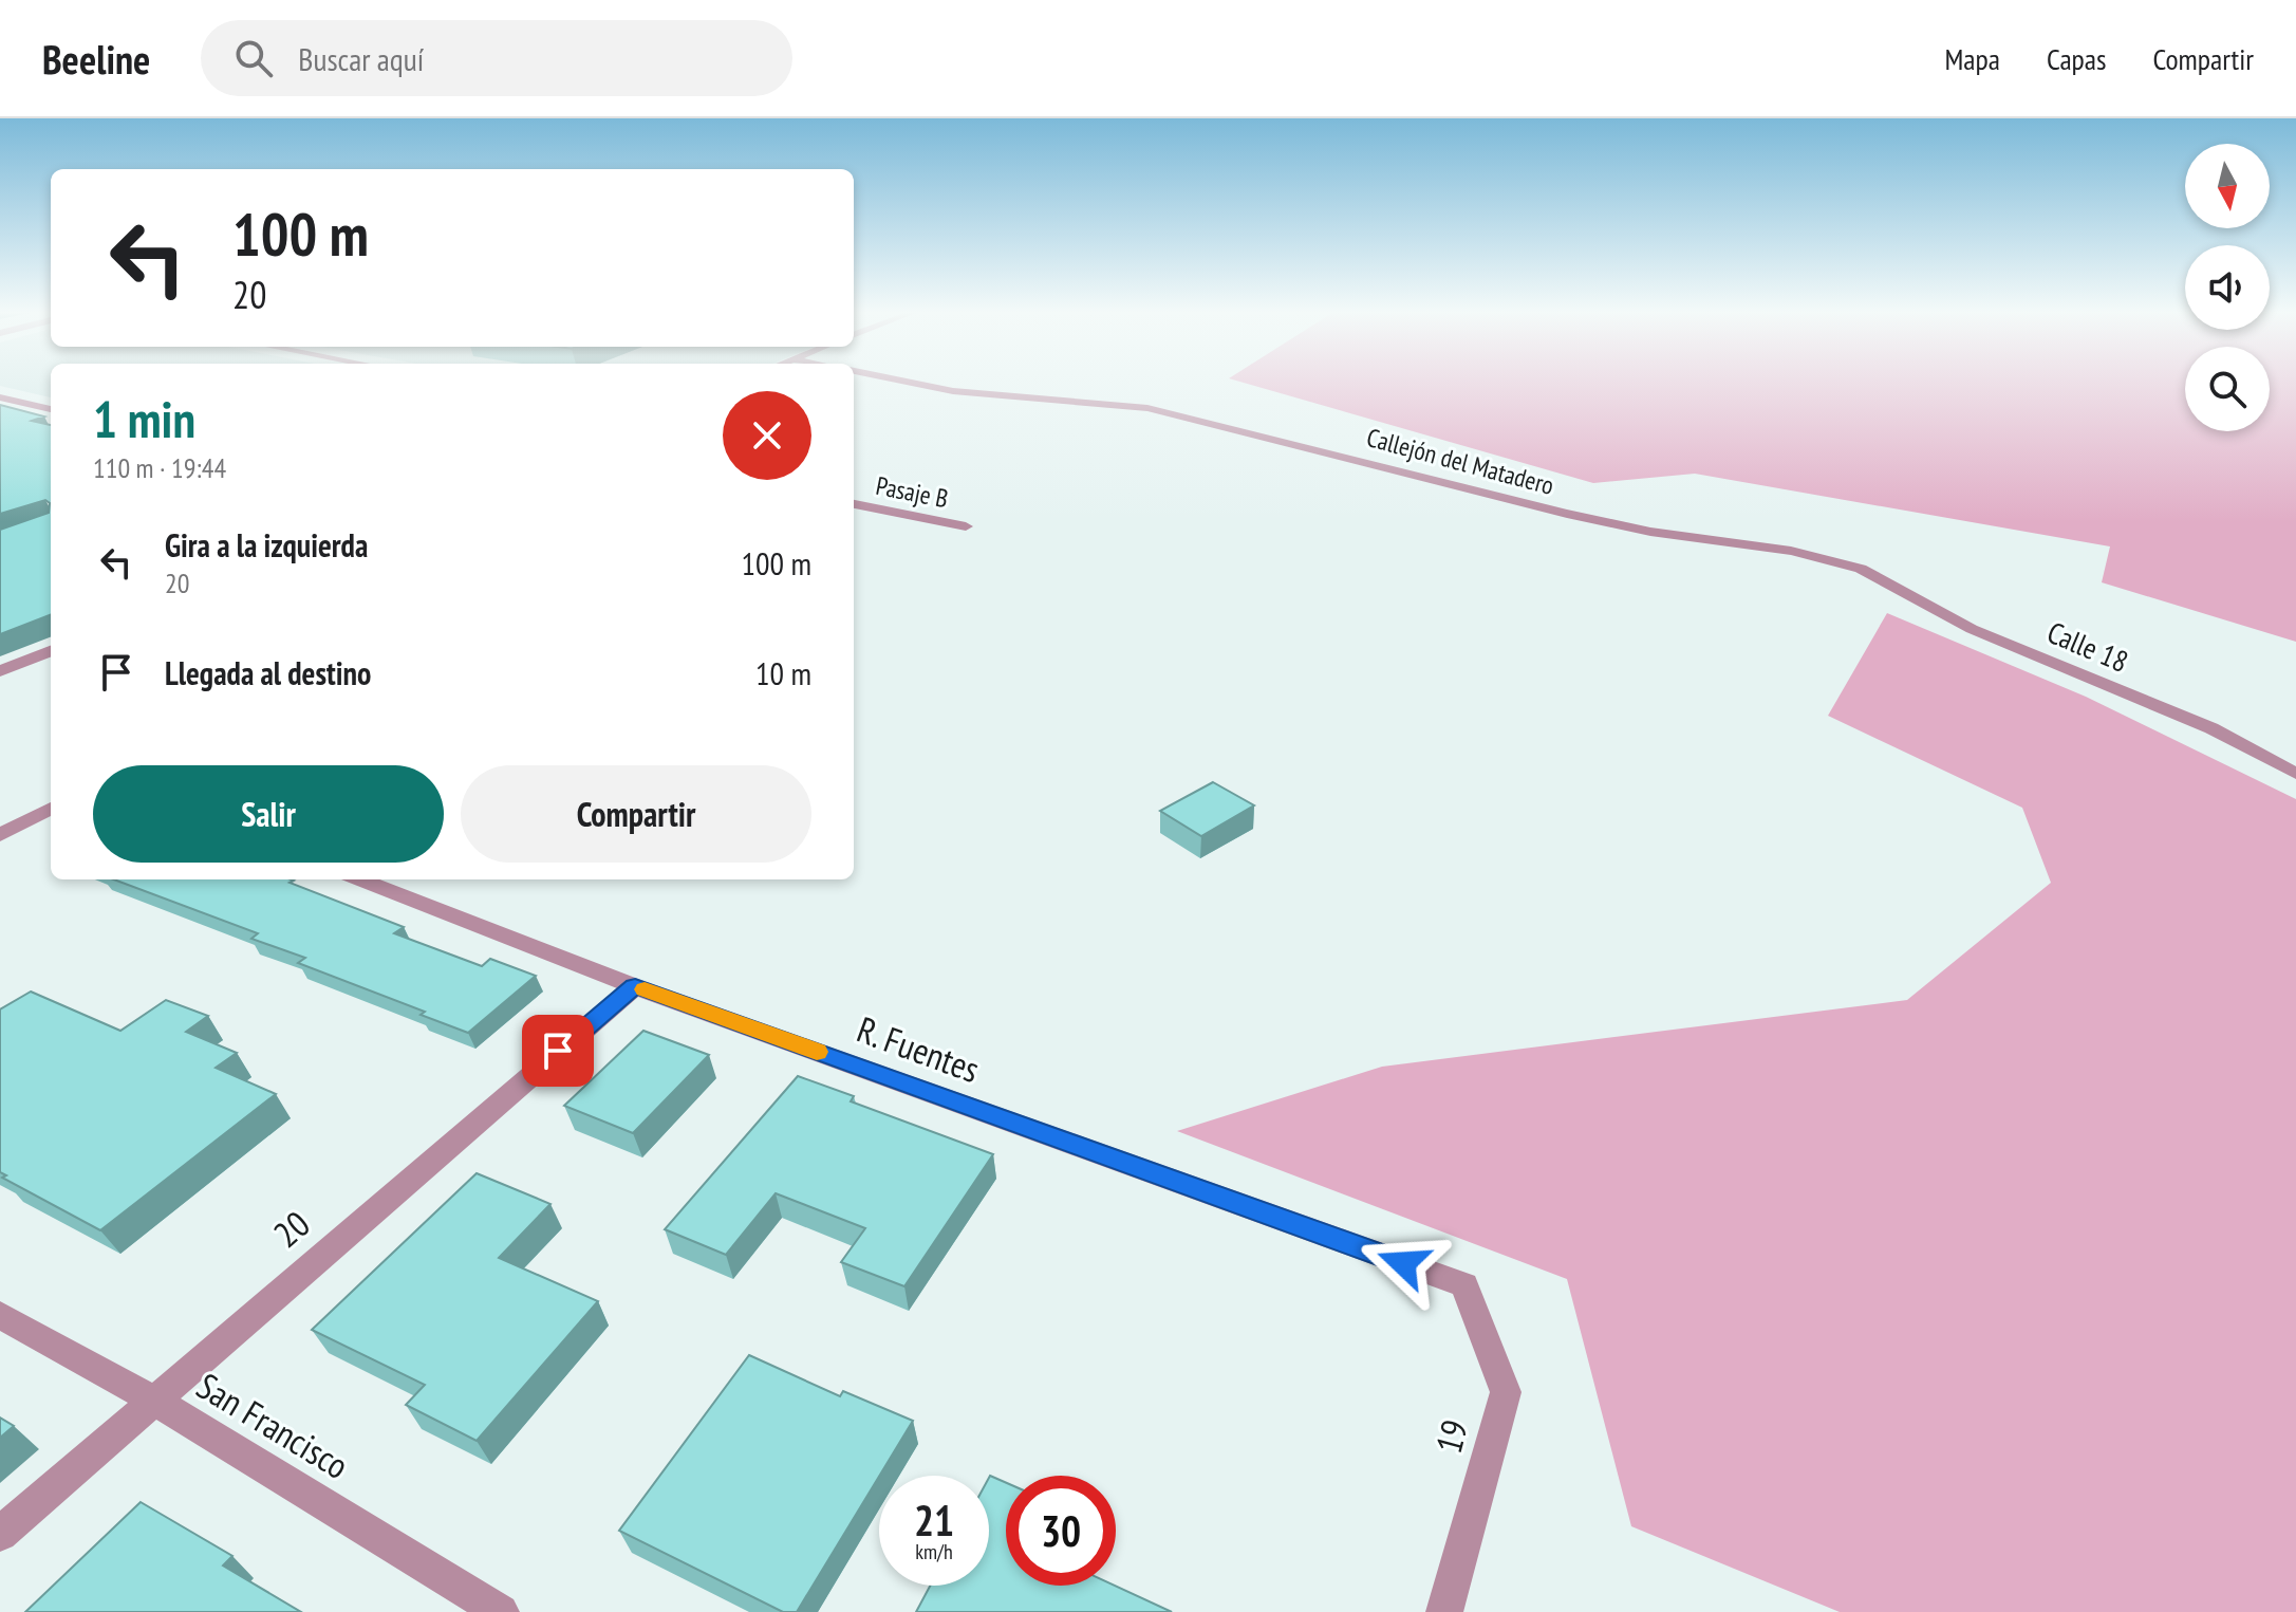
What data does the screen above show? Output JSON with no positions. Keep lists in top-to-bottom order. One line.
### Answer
{"streets":{"street":["Callejón del Matadero","Pasaje B","Calle 18","R. Fuentes","20","San Francisco","19"]},"crossings":[["Callejón del Matadero","Calle 18"],["R. Fuentes","20"],["R. Fuentes","19"],["20","San Francisco"]],"north":"bottom","page":{"header":"Beeline","search":"Buscar aquí","nav":["Mapa","Capas","Compartir"],"turn":["100 m","20"],"heading":["1 min","110 m · 19:44"],"list":[{"name":"Gira a la izquierda","note":"20","value":"100 m"},{"name":"Llegada al destino","value":"10 m"}],"buttons":["Salir","Compartir"],"speed":"21 km/h","limit":"30"}}
